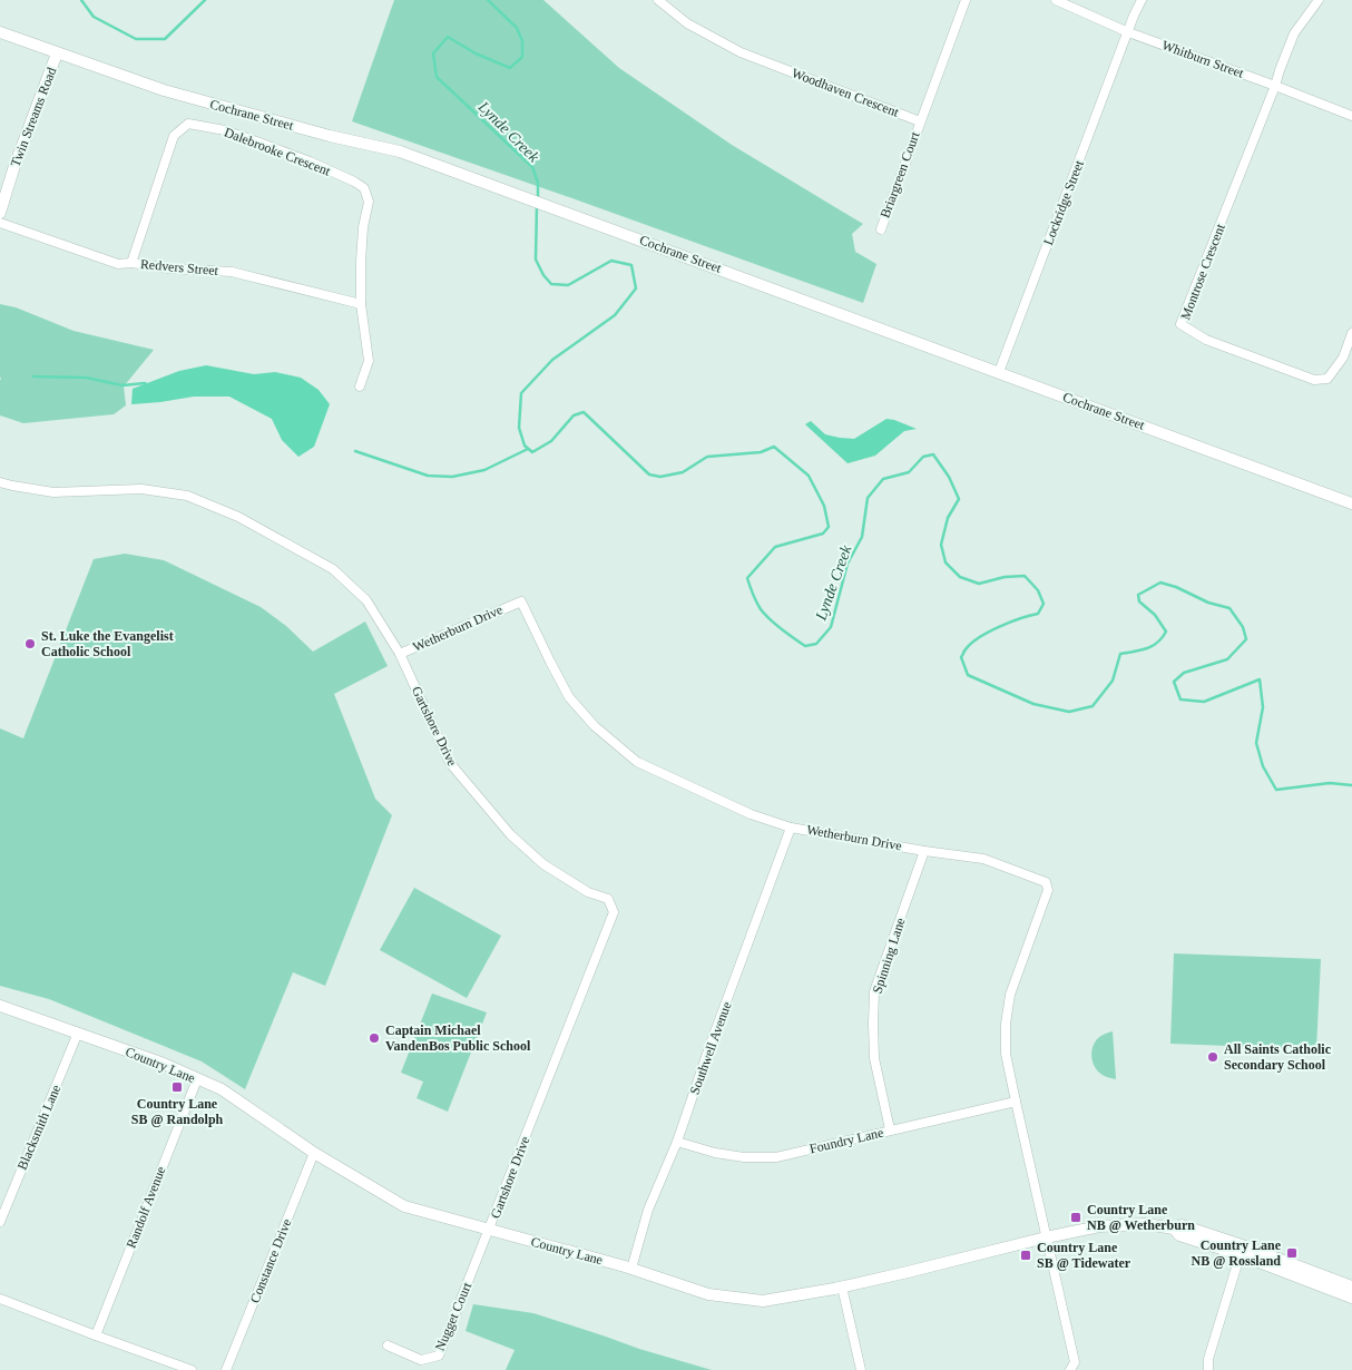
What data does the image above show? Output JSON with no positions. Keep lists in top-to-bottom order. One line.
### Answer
{"streets":{"street":["Whitburn Street","Woodhaven Crescent","Cochrane Street","Twin Streams Road","Dalebrooke Crescent","Briargreen Court","Lockridge Street","Redvers Street","Montrose Crescent","Wetherburn Drive","Gartshore Drive","Spinning Lane","Southwell Avenue","Country Lane","Blacksmith Lane","Foundry Lane","Randolf Avenue","Constance Drive","Nugget Court"]},"crossings":[["Whitburn Street","Lockridge Street"],["Whitburn Street","Montrose Crescent"],["Woodhaven Crescent","Briargreen Court"],["Cochrane Street","Twin Streams Road"],["Cochrane Street","Lockridge Street"],["Dalebrooke Crescent","Redvers Street"],["Wetherburn Drive","Gartshore Drive"],["Wetherburn Drive","Spinning Lane"],["Wetherburn Drive","Southwell Avenue"],["Wetherburn Drive","Country Lane"],["Wetherburn Drive","Foundry Lane"],["Gartshore Drive","Country Lane"],["Gartshore Drive","Nugget Court"],["Spinning Lane","Foundry Lane"],["Southwell Avenue","Country Lane"],["Southwell Avenue","Foundry Lane"],["Country Lane","Blacksmith Lane"],["Country Lane","Randolf Avenue"],["Country Lane","Constance Drive"],["Country Lane","Nugget Court"]],"water":["Lynde Creek"],"places":{"other":["St. Luke the Evangelist Catholic School","Captain Michael VandenBos Public School","All Saints Catholic Secondary School"],"transit":["Country Lane SB @ Randolph","Country Lane NB @ Wetherburn","Country Lane NB @ Rossland","Country Lane SB @ Tidewater"]}}
